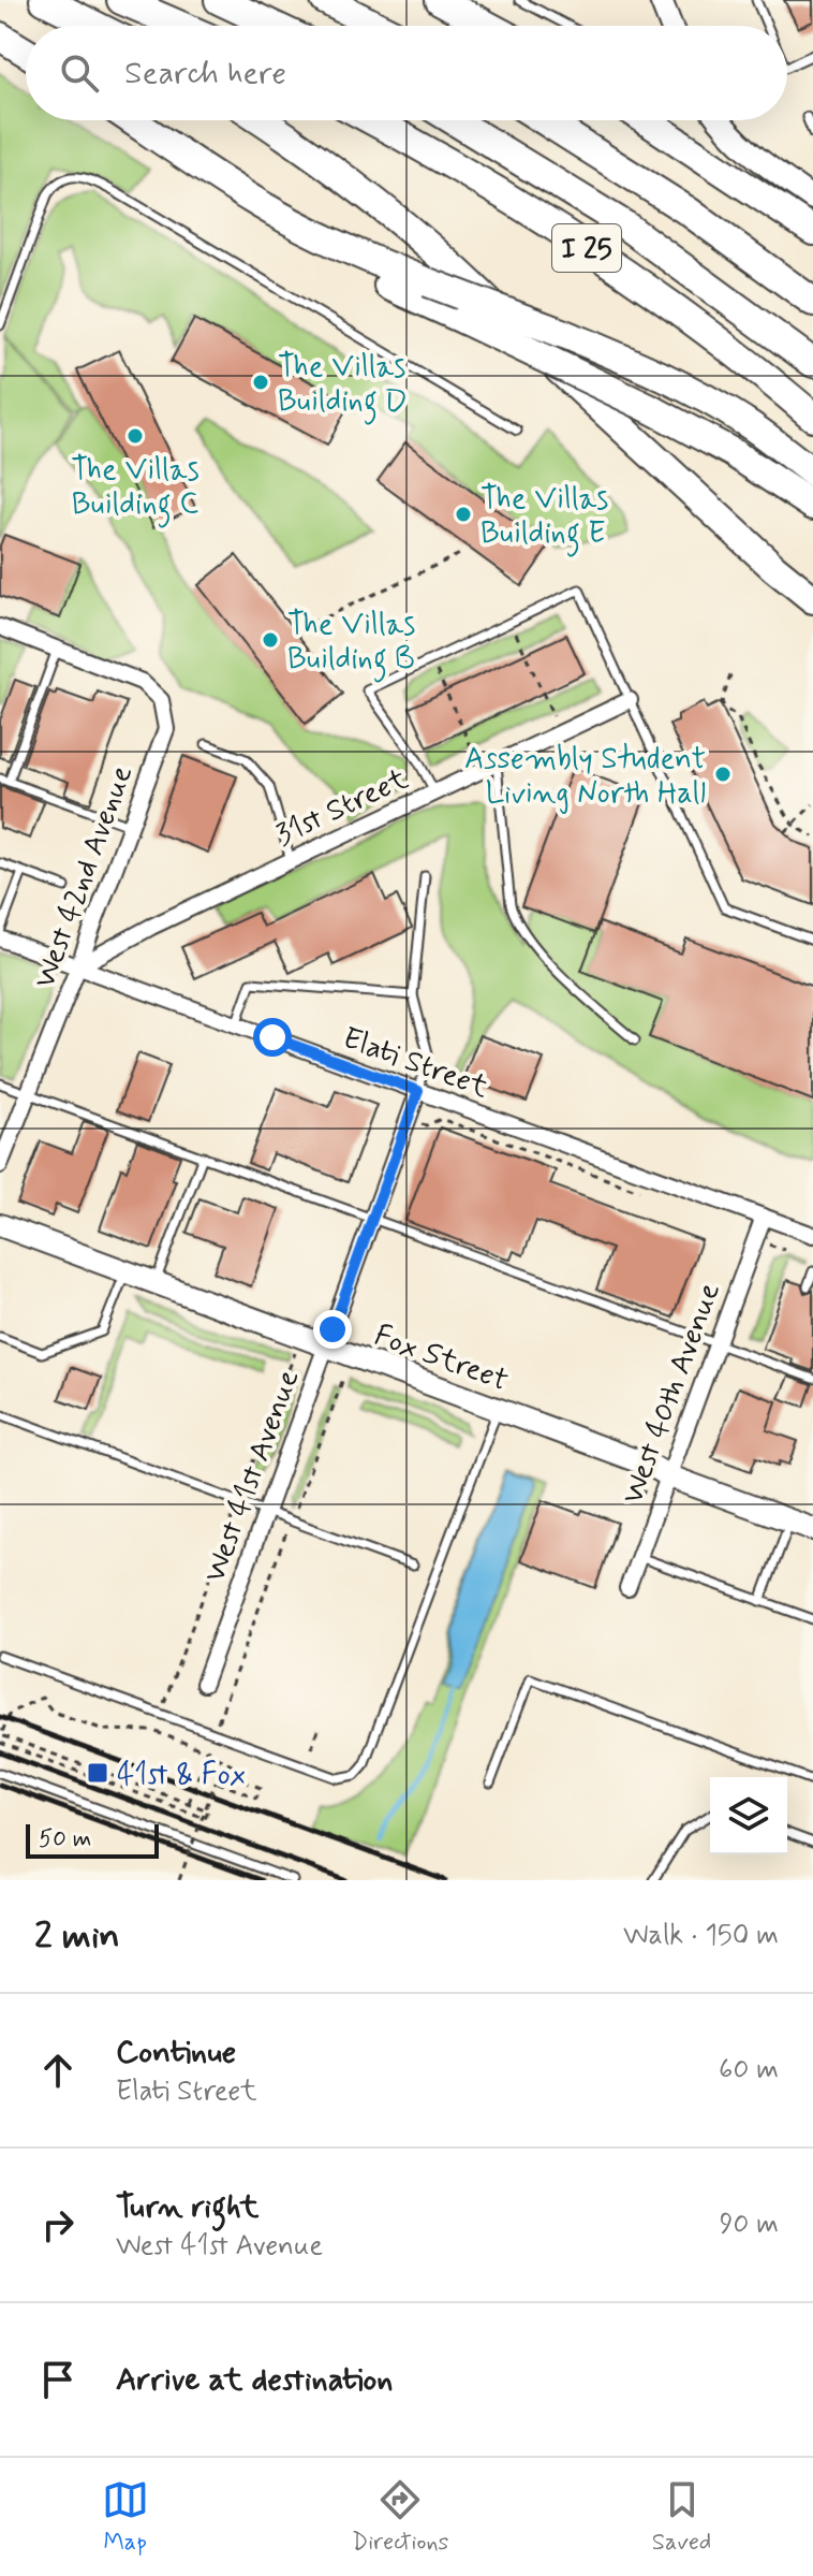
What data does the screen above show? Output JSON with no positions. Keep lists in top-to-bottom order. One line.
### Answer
{"streets":{"highway":["I 25"],"street":["31st Street","West 42nd Avenue","Elati Street","Fox Street","West 40th Avenue","West 41st Avenue"]},"crossings":[["31st Street","West 42nd Avenue"],["31st Street","Elati Street"],["West 42nd Avenue","Elati Street"],["Elati Street","West 40th Avenue"],["Elati Street","West 41st Avenue"],["Fox Street","West 40th Avenue"],["Fox Street","West 41st Avenue"]],"places":{"other":["The Villas Building D","The Villas Building C","The Villas Building E","The Villas Building B","Assembly Student Living North Hall"],"transit":["41st & Fox"]},"scale_bar":"50 m","page":{"search":"Search here","scale":"50 m","heading":["2 min","Walk · 150 m"],"list":[["Continue","Elati Street","60 m"],["Turn right","West 41st Avenue","90 m"],"Arrive at destination"],"nav":["Map","Directions","Saved"]}}
